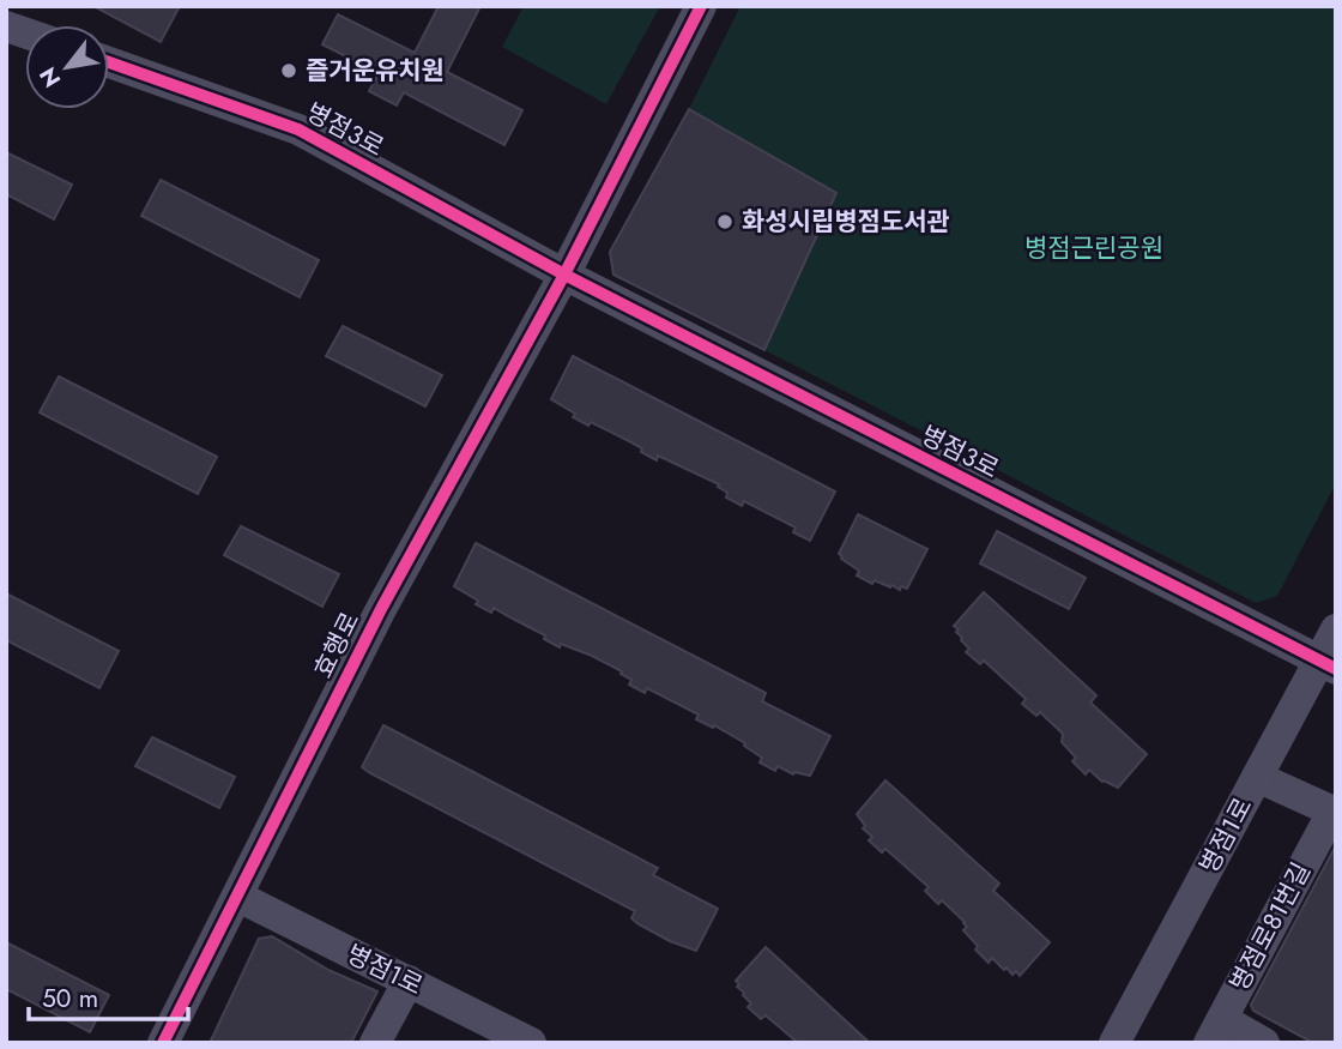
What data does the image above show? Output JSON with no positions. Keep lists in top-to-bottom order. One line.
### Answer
{"streets":{"street":["병점3로","효행로","병점1로","병점로81번길"]},"crossings":[["병점3로","효행로"],["병점3로","병점1로"],["효행로","병점1로"]],"parks":["병점근린공원"],"places":["즐거운유치원","화성시립병점도서관"],"scale_bar":"50 m","north":"bottom left"}
